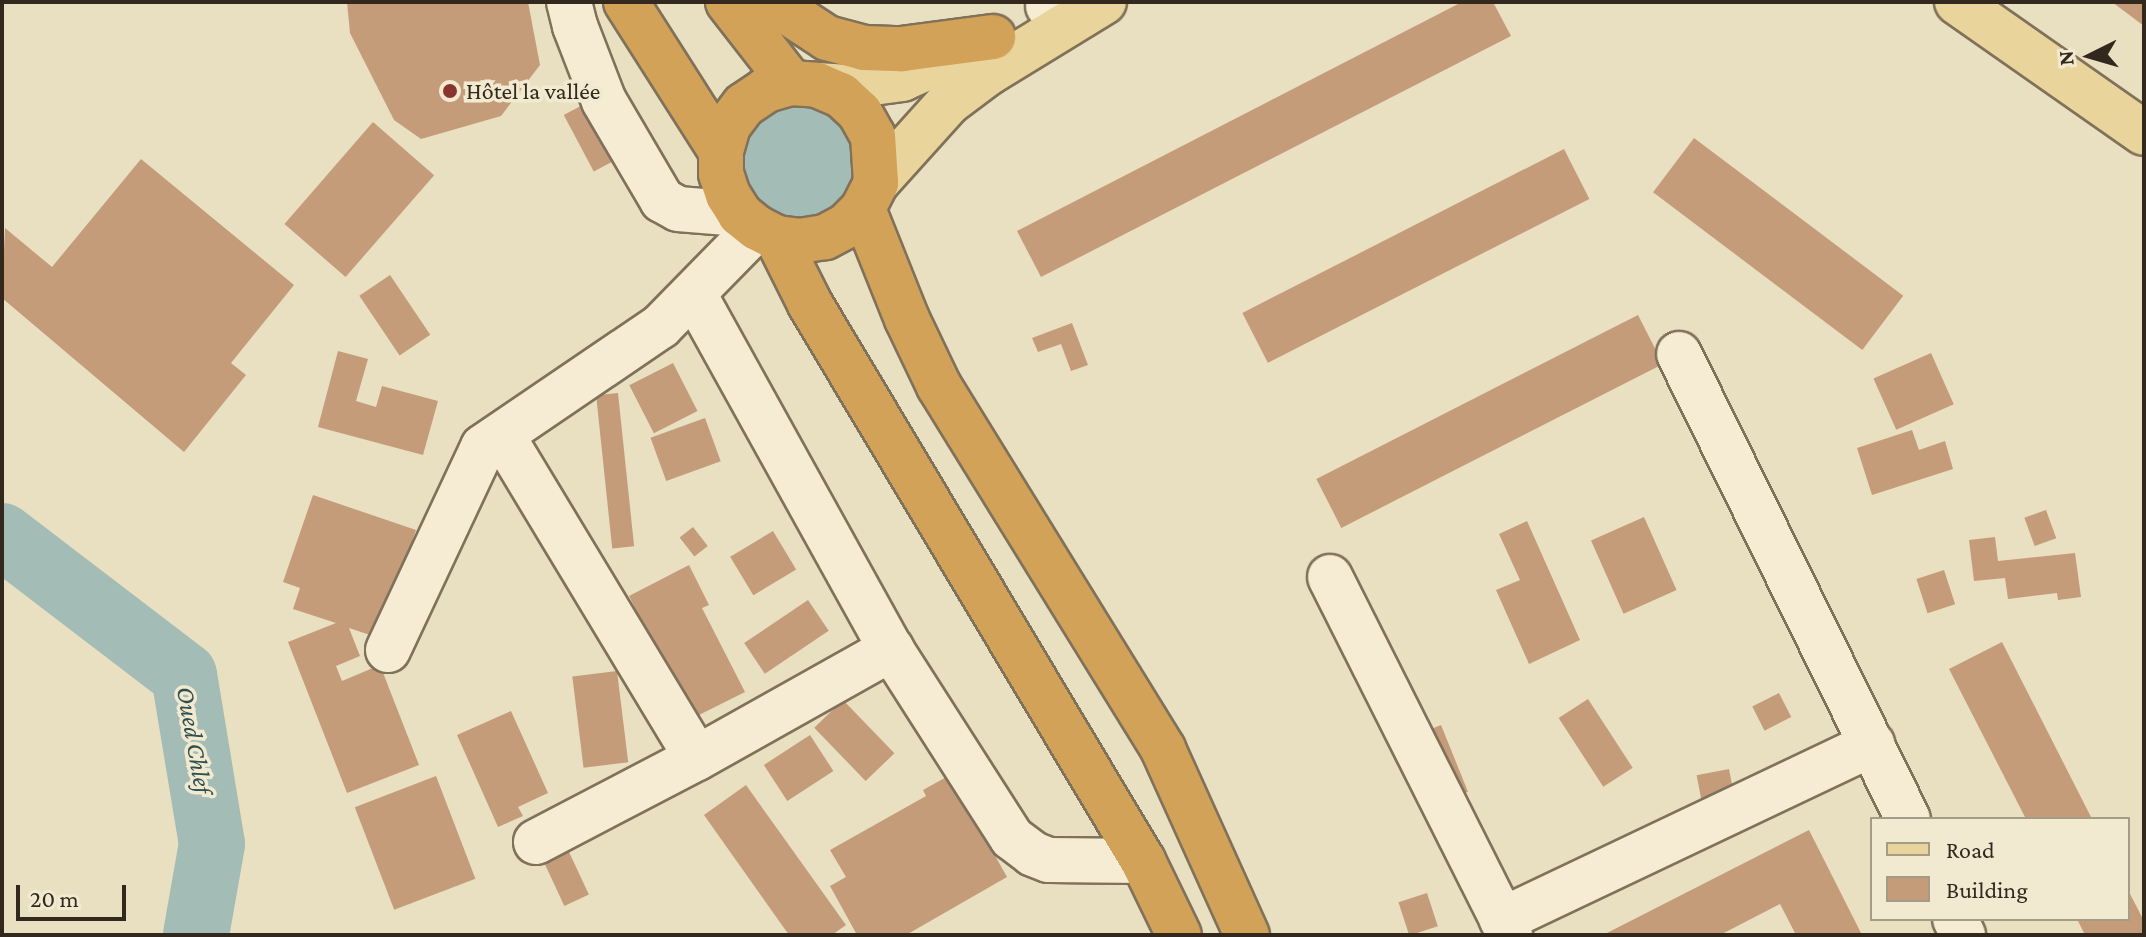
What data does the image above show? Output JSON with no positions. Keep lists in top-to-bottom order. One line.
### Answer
{"water":["Oued Chlef"],"places":["Hôtel la vallée"],"legend":["Road","Building"],"scale_bar":"20 m","north":"left"}
